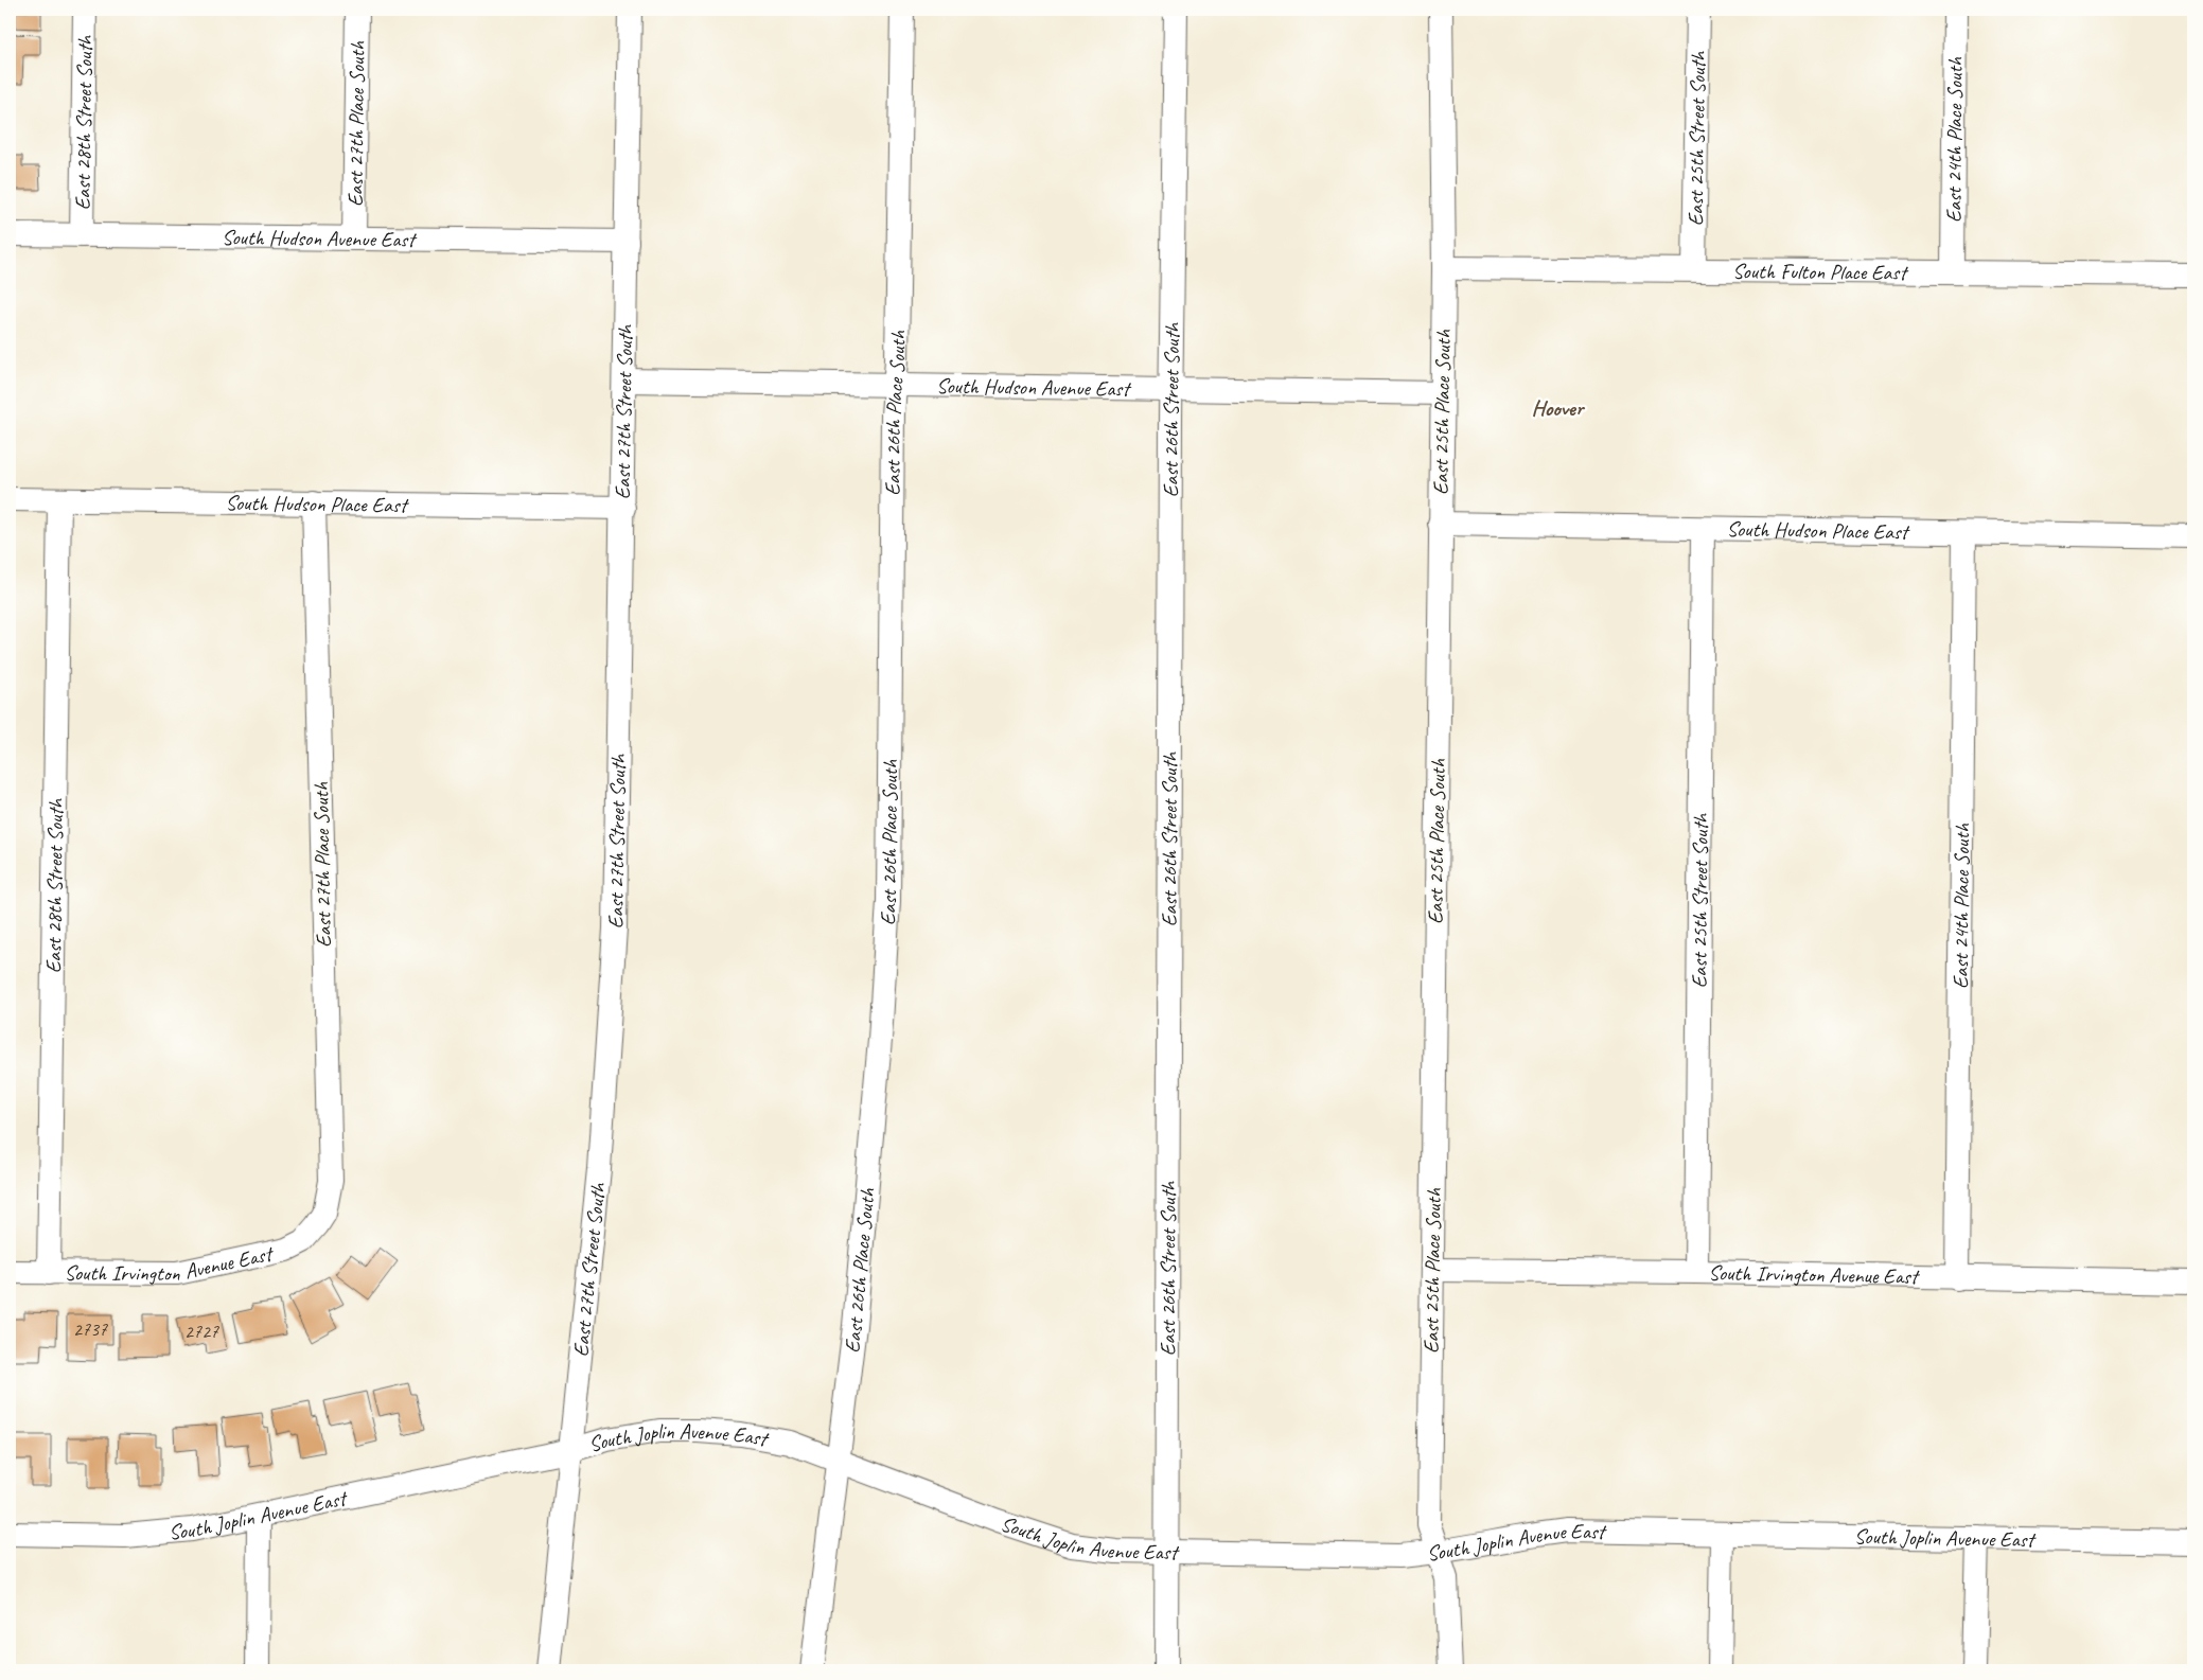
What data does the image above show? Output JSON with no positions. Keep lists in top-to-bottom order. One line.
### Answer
{"streets":{"street":["East 28th Street South","East 27th Place South","East 25th Street South","East 24th Place South","South Hudson Avenue East","South Fulton Place East","East 26th Street South","East 27th Street South","East 26th Place South","East 25th Place South","South Hudson Place East","South Irvington Avenue East","South Joplin Avenue East"]},"crossings":[["East 28th Street South","South Hudson Avenue East"],["East 28th Street South","South Hudson Place East"],["East 28th Street South","South Irvington Avenue East"],["East 27th Place South","South Hudson Avenue East"],["East 27th Place South","South Hudson Place East"],["East 27th Place South","South Irvington Avenue East"],["East 25th Street South","South Fulton Place East"],["East 25th Street South","South Hudson Place East"],["East 25th Street South","South Irvington Avenue East"],["East 24th Place South","South Fulton Place East"],["East 24th Place South","South Hudson Place East"],["East 24th Place South","South Irvington Avenue East"],["South Hudson Avenue East","East 26th Street South"],["South Hudson Avenue East","East 27th Street South"],["South Hudson Avenue East","East 26th Place South"],["South Hudson Avenue East","East 25th Place South"],["South Fulton Place East","East 25th Place South"],["East 26th Street South","South Joplin Avenue East"],["East 27th Street South","South Hudson Place East"],["East 27th Street South","South Joplin Avenue East"],["East 26th Place South","South Joplin Avenue East"],["East 25th Place South","South Hudson Place East"],["East 25th Place South","South Irvington Avenue East"],["East 25th Place South","South Joplin Avenue East"]],"districts":["Hoover"],"house_numbers":["2737","2727"]}
